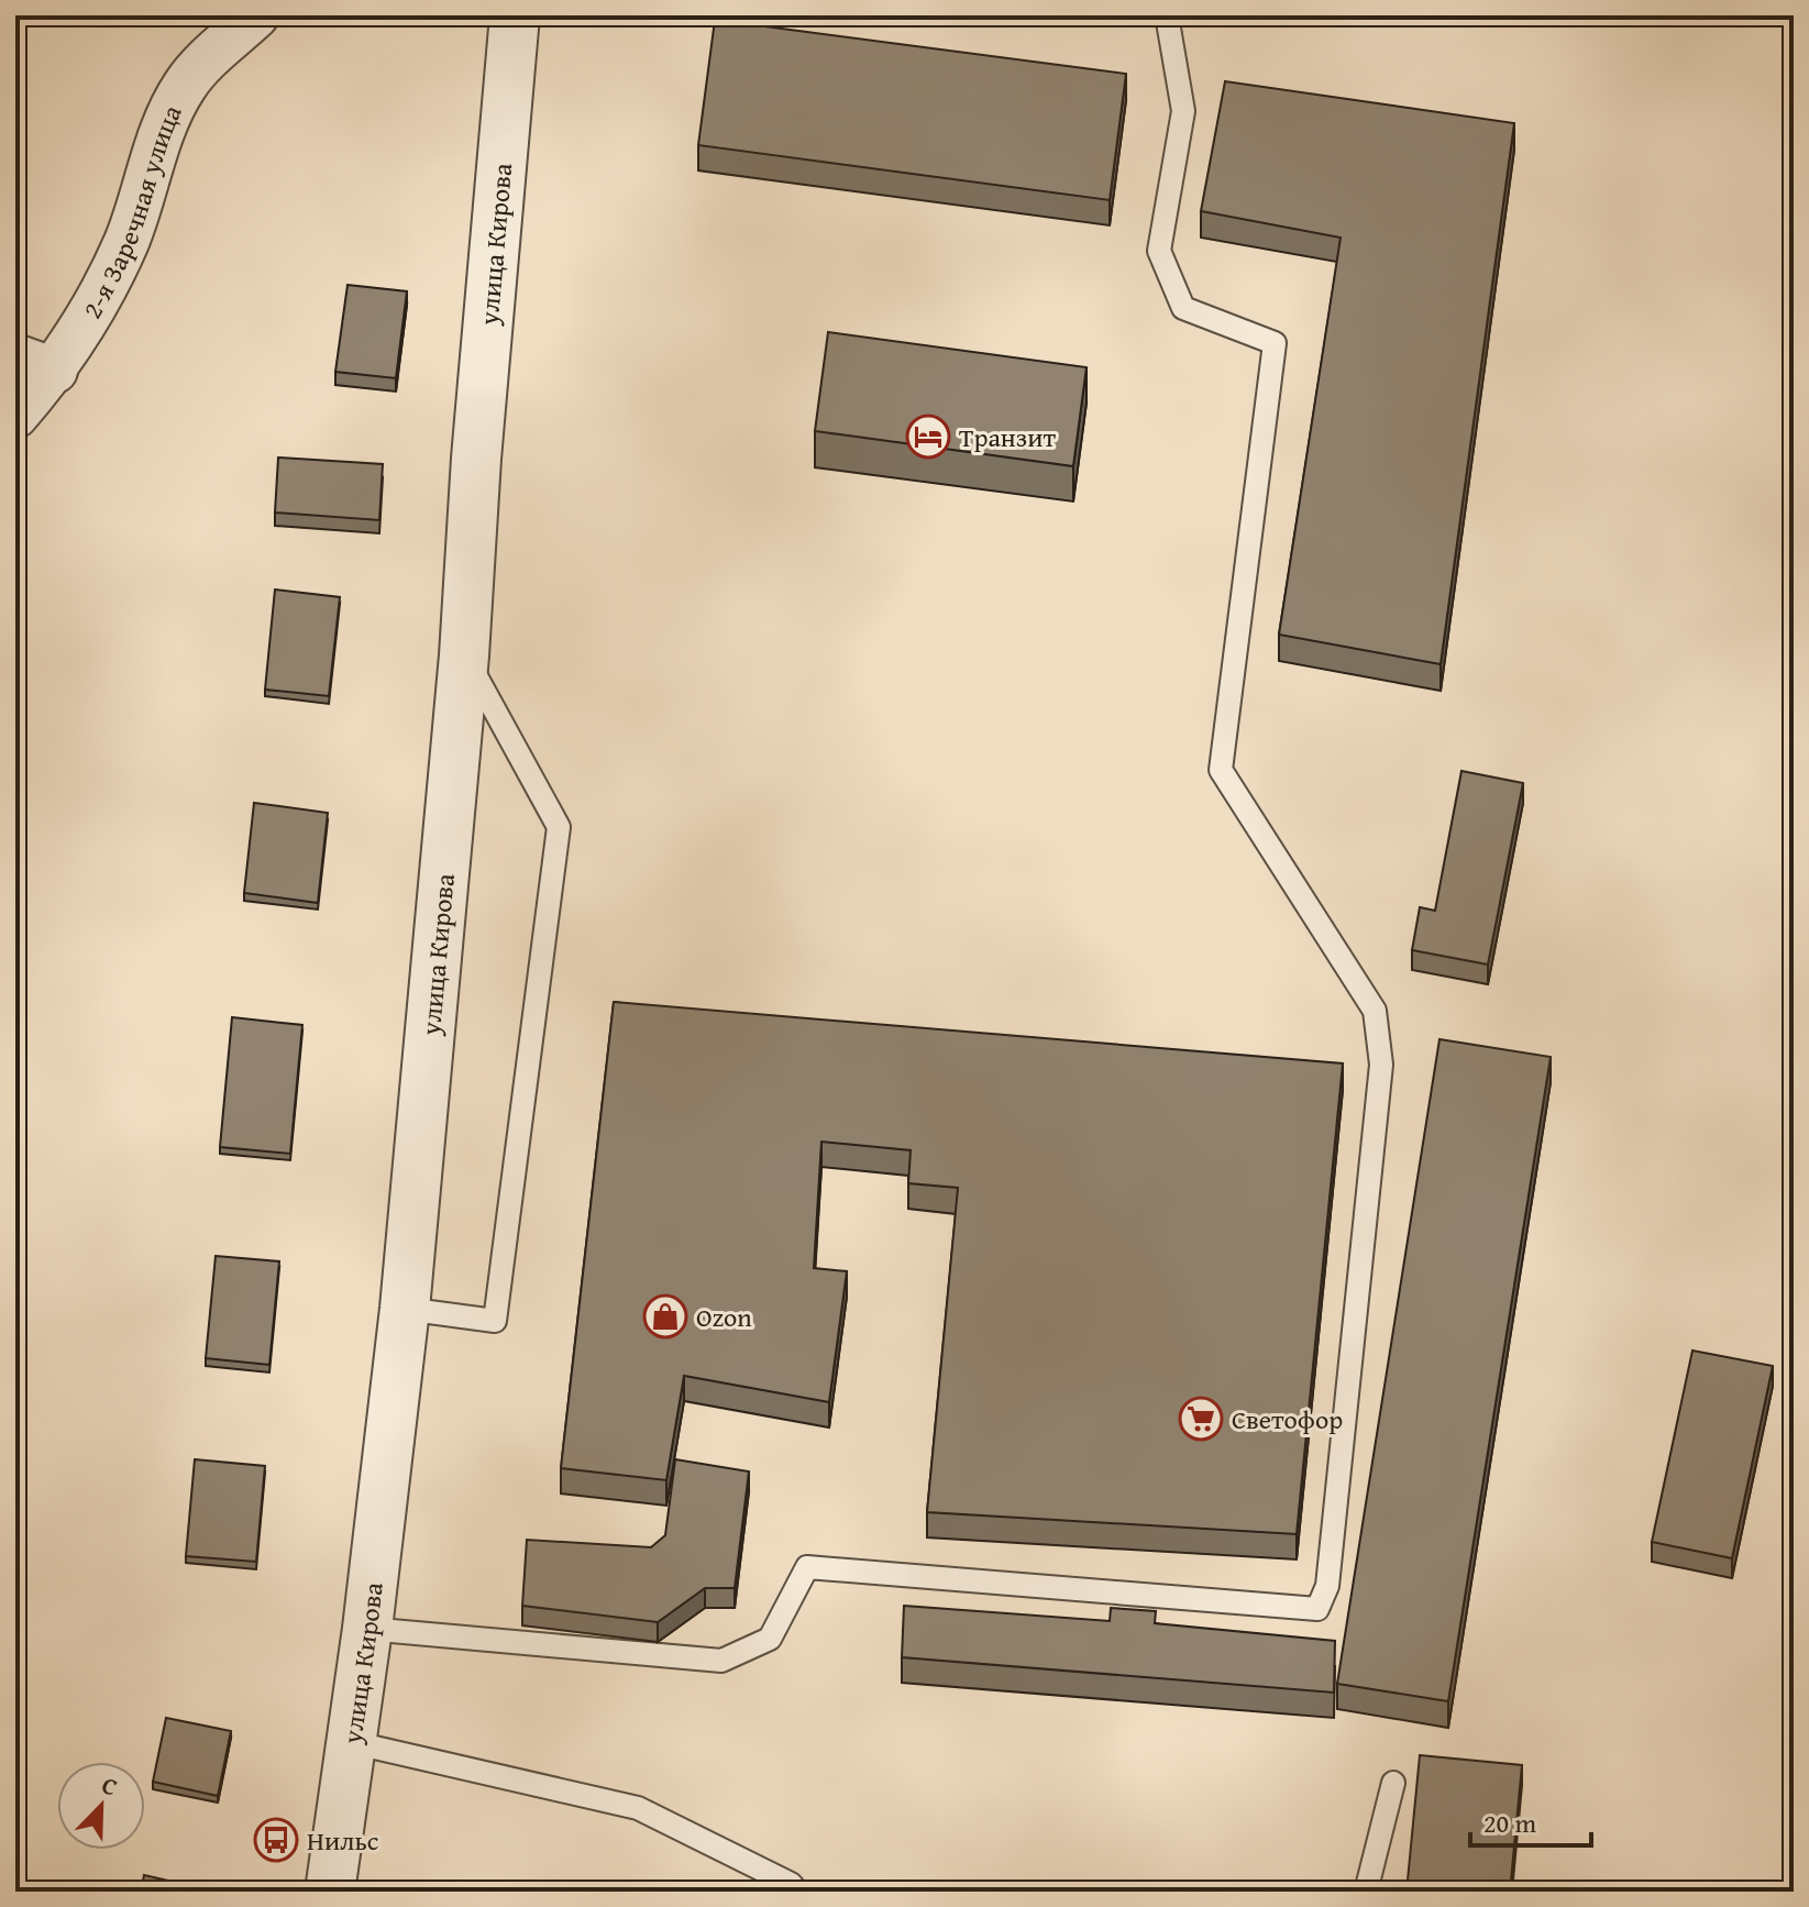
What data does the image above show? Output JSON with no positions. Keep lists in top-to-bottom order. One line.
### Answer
{"streets":{"street":["2-я Заречная улица","улица Кирова"]},"places":{"hotel":["Транзит"],"shop":["Ozon"],"supermarket":["Светофор"],"bus stop":["Нильс"]},"scale_bar":"20 m","north":"top right"}
